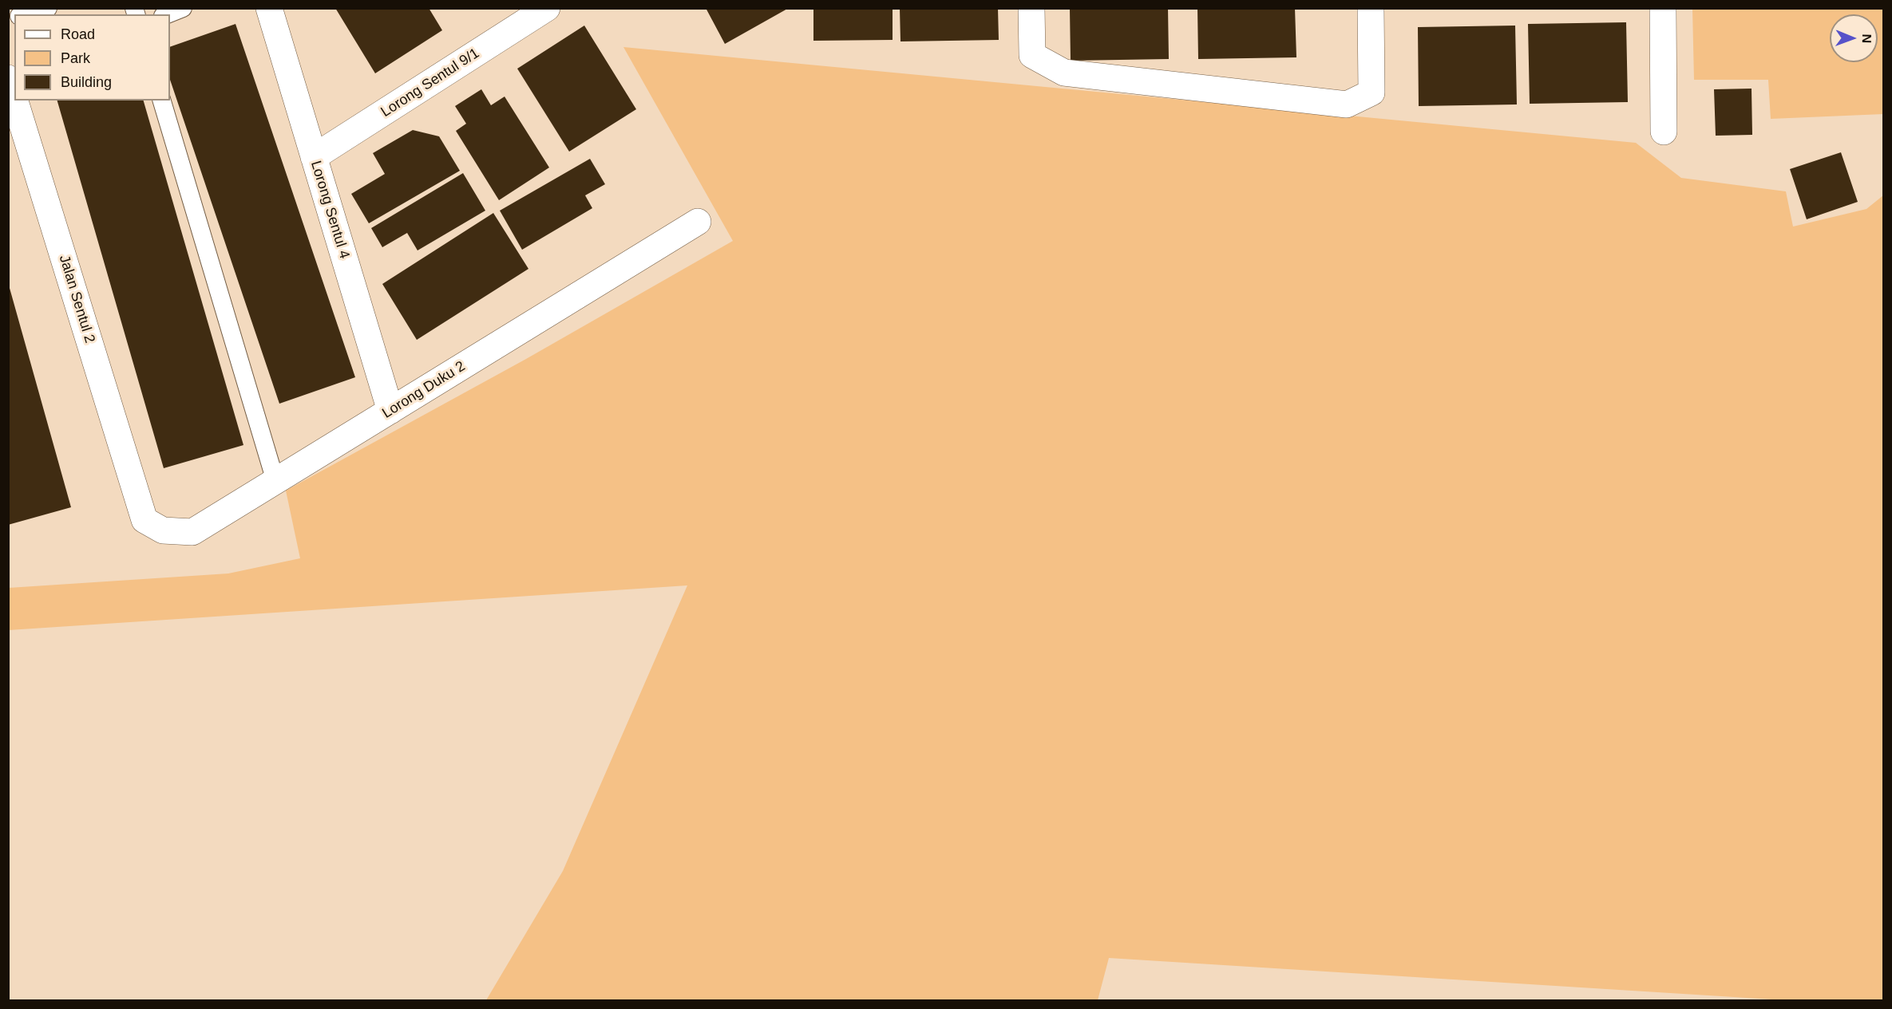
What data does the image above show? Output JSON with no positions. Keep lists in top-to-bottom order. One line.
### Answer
{"streets":{"street":["Lorong Sentul 9/1","Lorong Sentul 4","Jalan Sentul 2","Lorong Duku 2"]},"crossings":[["Lorong Sentul 9/1","Lorong Sentul 4"],["Lorong Sentul 4","Lorong Duku 2"],["Jalan Sentul 2","Lorong Duku 2"]],"legend":["Road","Park","Building"],"north":"right"}
